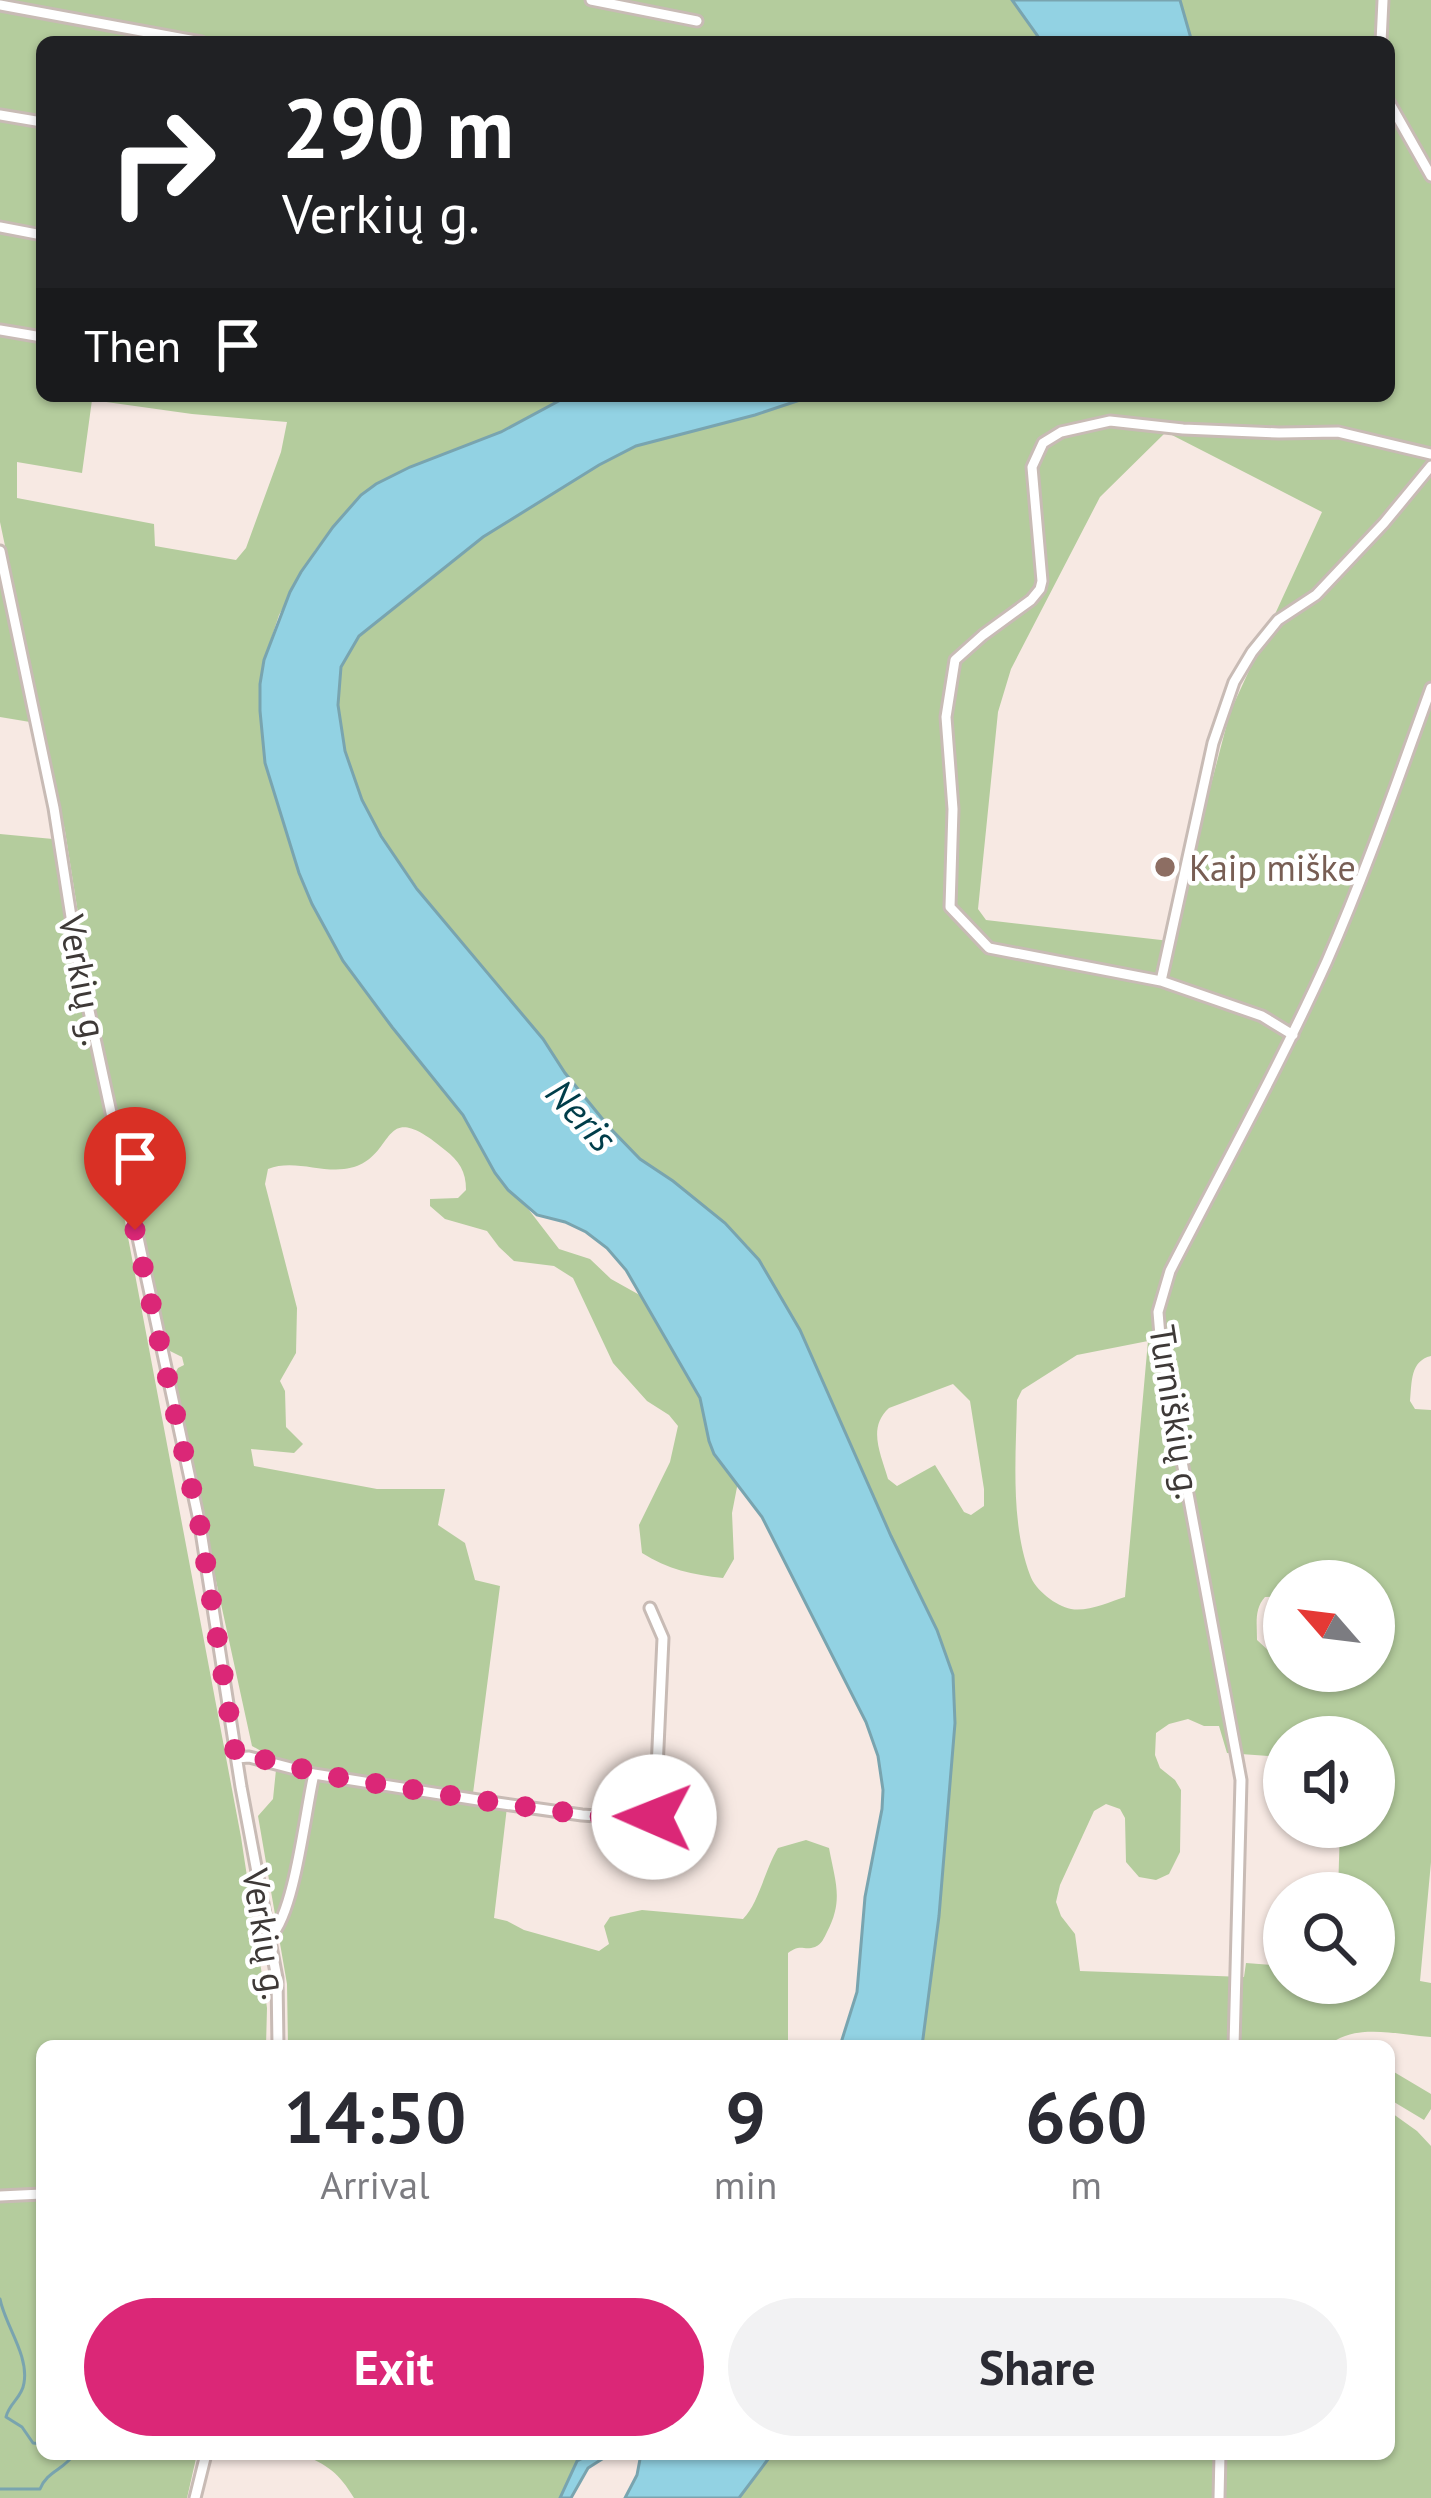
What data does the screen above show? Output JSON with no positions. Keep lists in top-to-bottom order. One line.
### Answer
{"streets":{"street":["Verkių g.","Turniškių g."]},"water":["Neris"],"places":["Kaip miške"],"north":"top left","page":{"turn":["290 m","Verkių g."],"then":"Then","eta":["14:50","Arrival","9","min","660","m"],"buttons":["Exit","Share"]}}
